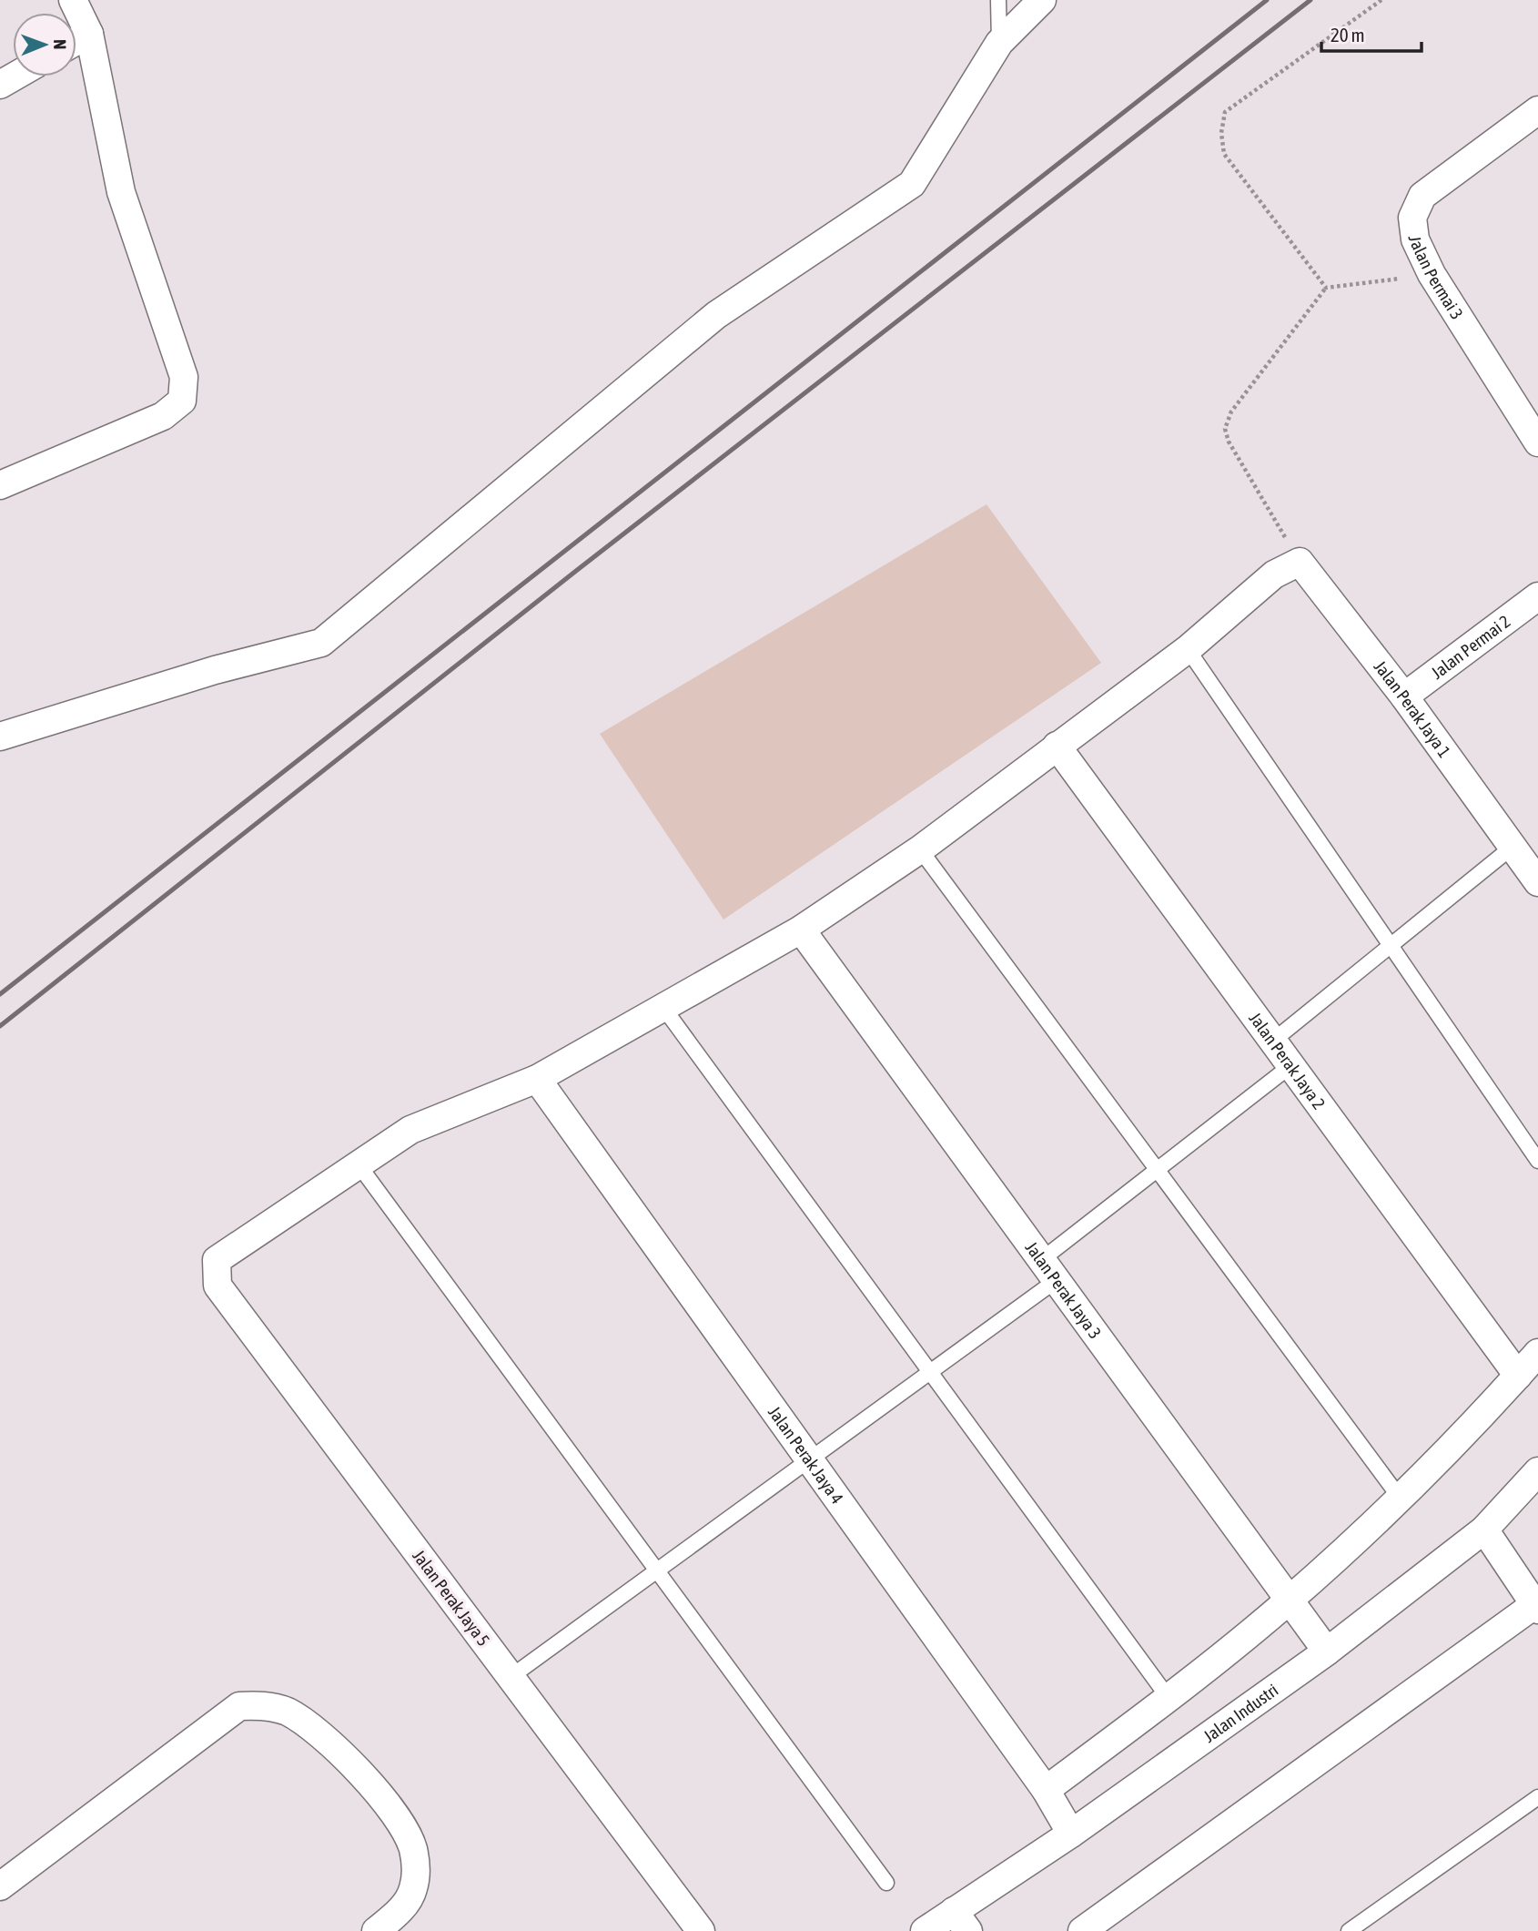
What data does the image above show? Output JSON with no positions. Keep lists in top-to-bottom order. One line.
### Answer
{"streets":{"street":["Jalan Permai 3","Jalan Permai 2","Jalan Perak Jaya 1","Jalan Perak Jaya 2","Jalan Perak Jaya 3","Jalan Perak Jaya 4","Jalan Perak Jaya 5","Jalan Industri"]},"crossings":[["Jalan Permai 2","Jalan Perak Jaya 1"],["Jalan Perak Jaya 3","Jalan Industri"],["Jalan Perak Jaya 4","Jalan Industri"]],"scale_bar":"20 m","north":"right"}
